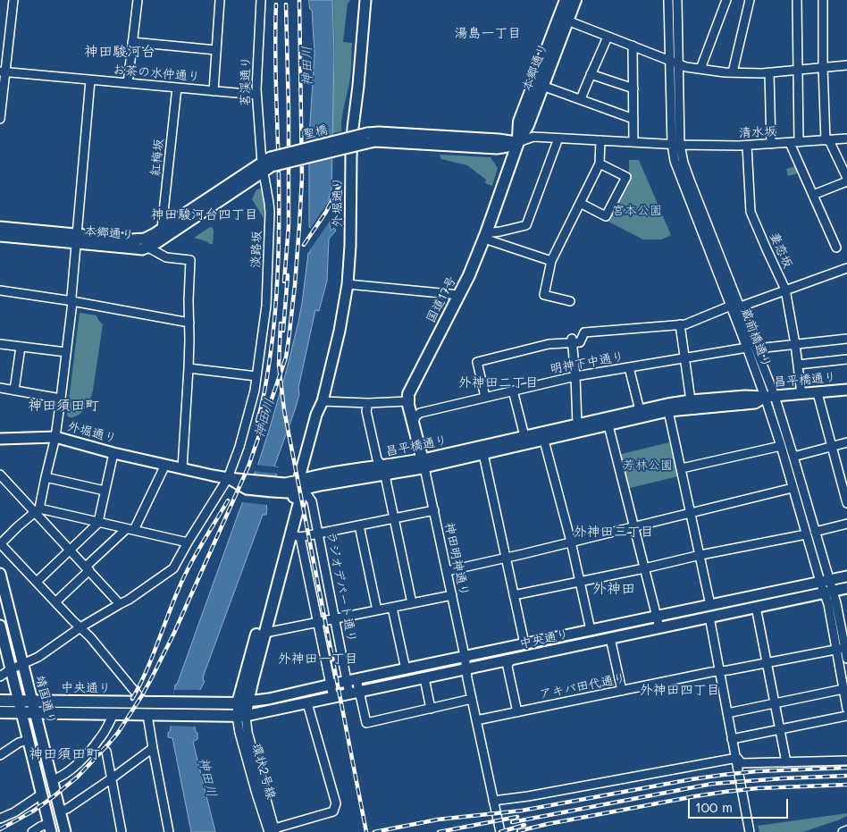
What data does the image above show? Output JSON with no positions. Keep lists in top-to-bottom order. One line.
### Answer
{"streets":{"highway":["本郷通り","国道17号","昌平橋通り","中央通り"],"main road":["聖橋","外堀通り","靖国通り"],"street":["お茶の水仲通り","茗渓通り","清水坂","紅梅坂","淡路坂","妻恋坂","蔵前橋通り","明神下中通り","神田明神通り","ラジオデパート通り","アキバ田代通り","環状2号線"]},"crossings":[["本郷通り","茗渓通り"],["本郷通り","聖橋"],["本郷通り","清水坂"],["本郷通り","紅梅坂"],["本郷通り","淡路坂"],["本郷通り","国道17号"],["お茶の水仲通り","茗渓通り"],["お茶の水仲通り","紅梅坂"],["茗渓通り","聖橋"],["茗渓通り","淡路坂"],["聖橋","清水坂"],["聖橋","淡路坂"],["聖橋","国道17号"],["清水坂","妻恋坂"],["清水坂","国道17号"],["清水坂","蔵前橋通り"],["外堀通り","淡路坂"],["外堀通り","昌平橋通り"],["外堀通り","ラジオデパート通り"],["淡路坂","靖国通り"],["妻恋坂","昌平橋通り"],["蔵前橋通り","明神下中通り"],["蔵前橋通り","昌平橋通り"],["蔵前橋通り","中央通り"],["蔵前橋通り","アキバ田代通り"],["昌平橋通り","神田明神通り"],["昌平橋通り","ラジオデパート通り"],["神田明神通り","中央通り"],["神田明神通り","アキバ田代通り"],["ラジオデパート通り","中央通り"],["中央通り","靖国通り"],["中央通り","環状2号線"]],"districts":["湯島一丁目","神田駿河台","神田駿河台四丁目","外神田二丁目","神田須田町","外神田三丁目","外神田","外神田一丁目","外神田四丁目","神田須田町"],"water":["神田川"],"parks":["宮本公園","芳林公園"],"scale_bar":"100 m"}
